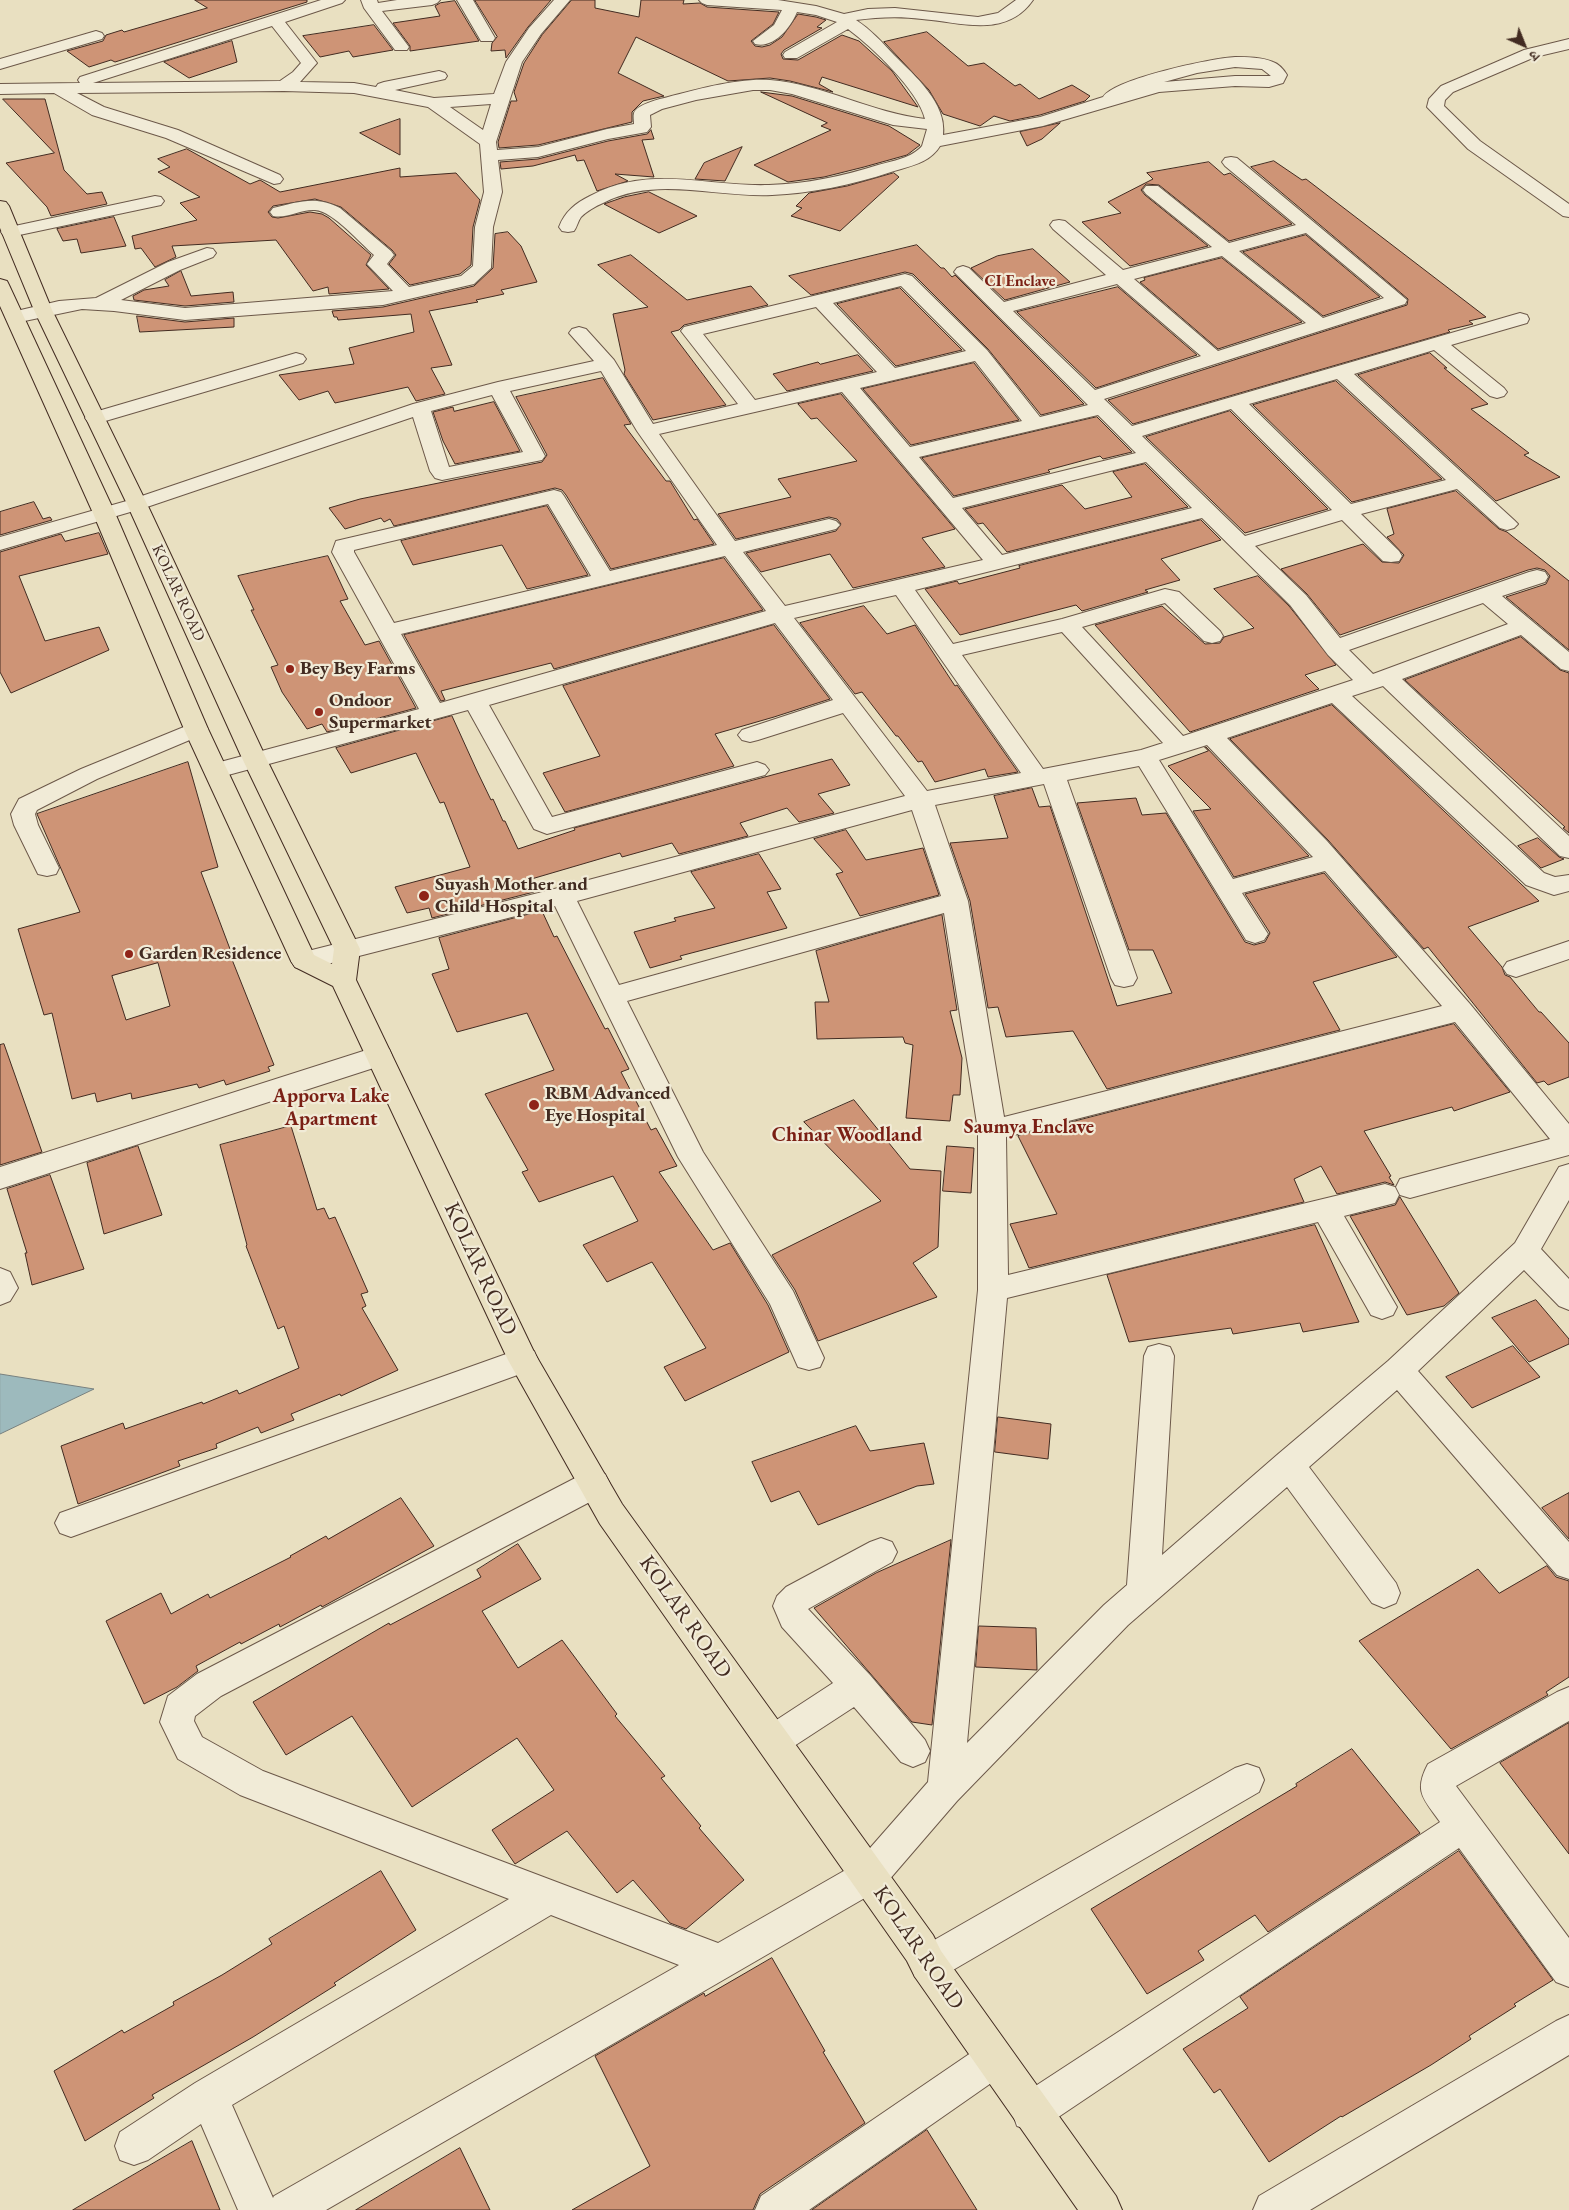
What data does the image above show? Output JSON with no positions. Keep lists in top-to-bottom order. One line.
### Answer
{"streets":{"main road":["KOLAR ROAD"]},"districts":["CI Enclave","Apporva Lake Apartment","Saumya Enclave","Chinar Woodland"],"places":["Bey Bey Farms","Ondoor Supermarket","Suyash Mother and Child Hospital","Garden Residence","RBM Advanced Eye Hospital"],"north":"bottom right"}
